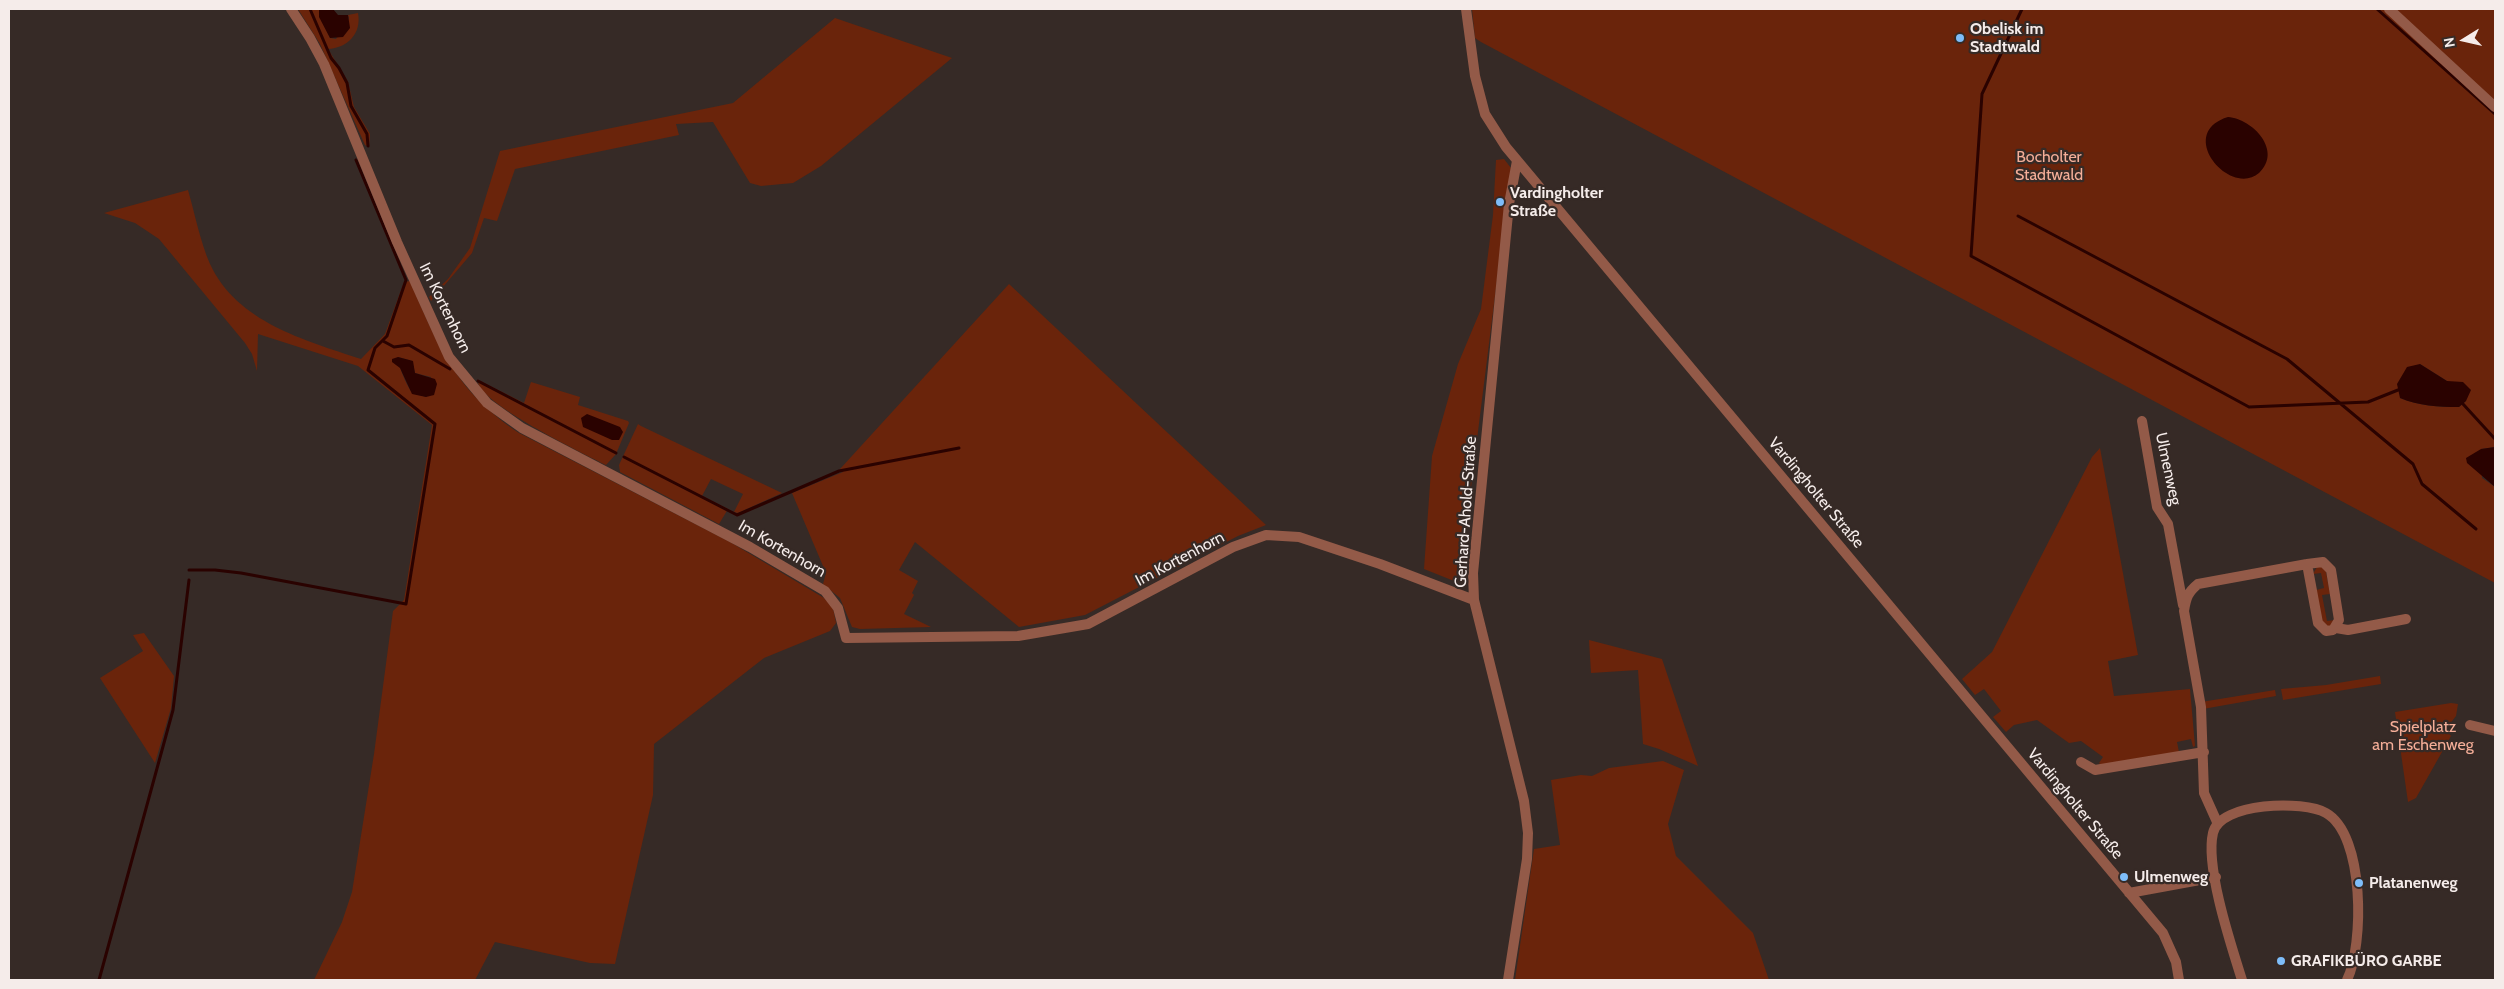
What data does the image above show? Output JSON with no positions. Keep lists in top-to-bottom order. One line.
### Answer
{"streets":{"street":["Im Kortenhorn","Ulmenweg","Vardingholter Straße","Gerhard-Ahold-Straße"]},"crossings":[["Im Kortenhorn","Gerhard-Ahold-Straße"],["Vardingholter Straße","Gerhard-Ahold-Straße"]],"parks":["Bocholter Stadtwald","Spielplatz am Eschenweg"],"places":["Obelisk im Stadtwald","Vardingholter Straße","Ulmenweg","Platanenweg","GRAFIKBÜRO GARBE"],"north":"left"}
